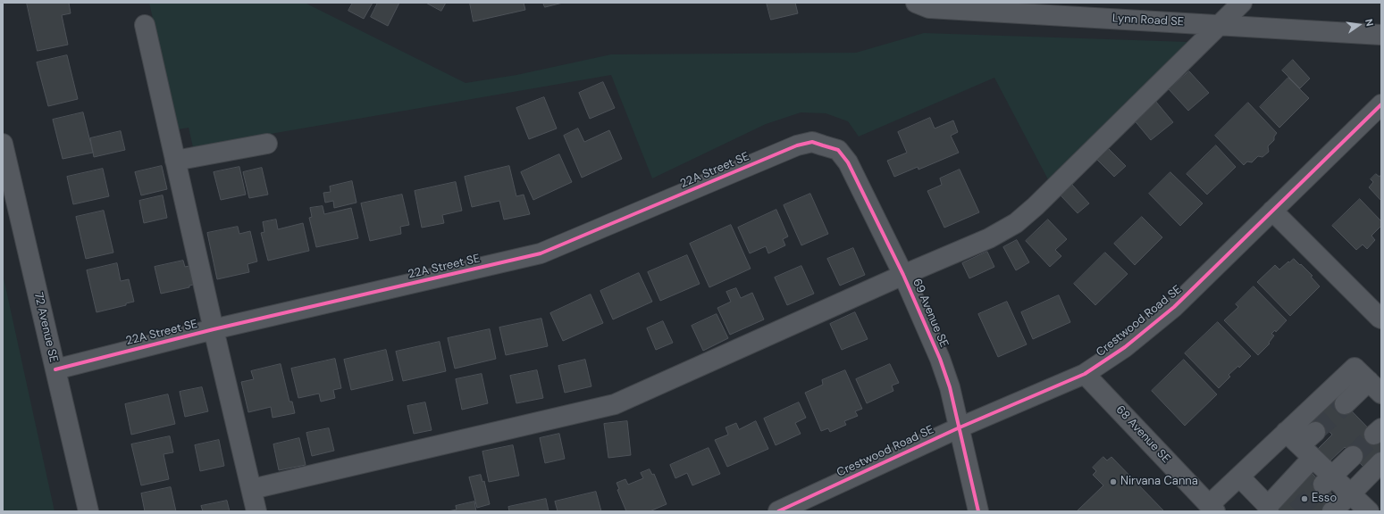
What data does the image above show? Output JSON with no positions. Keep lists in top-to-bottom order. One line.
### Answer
{"streets":{"street":["Lynn Road SE","22A Street SE","69 Avenue SE","Crestwood Road SE","72 Avenue SE","68 Avenue SE"]},"crossings":[["22A Street SE","69 Avenue SE"],["22A Street SE","72 Avenue SE"],["69 Avenue SE","Crestwood Road SE"],["Crestwood Road SE","68 Avenue SE"]],"places":["Nirvana Canna","Esso"],"north":"right"}
